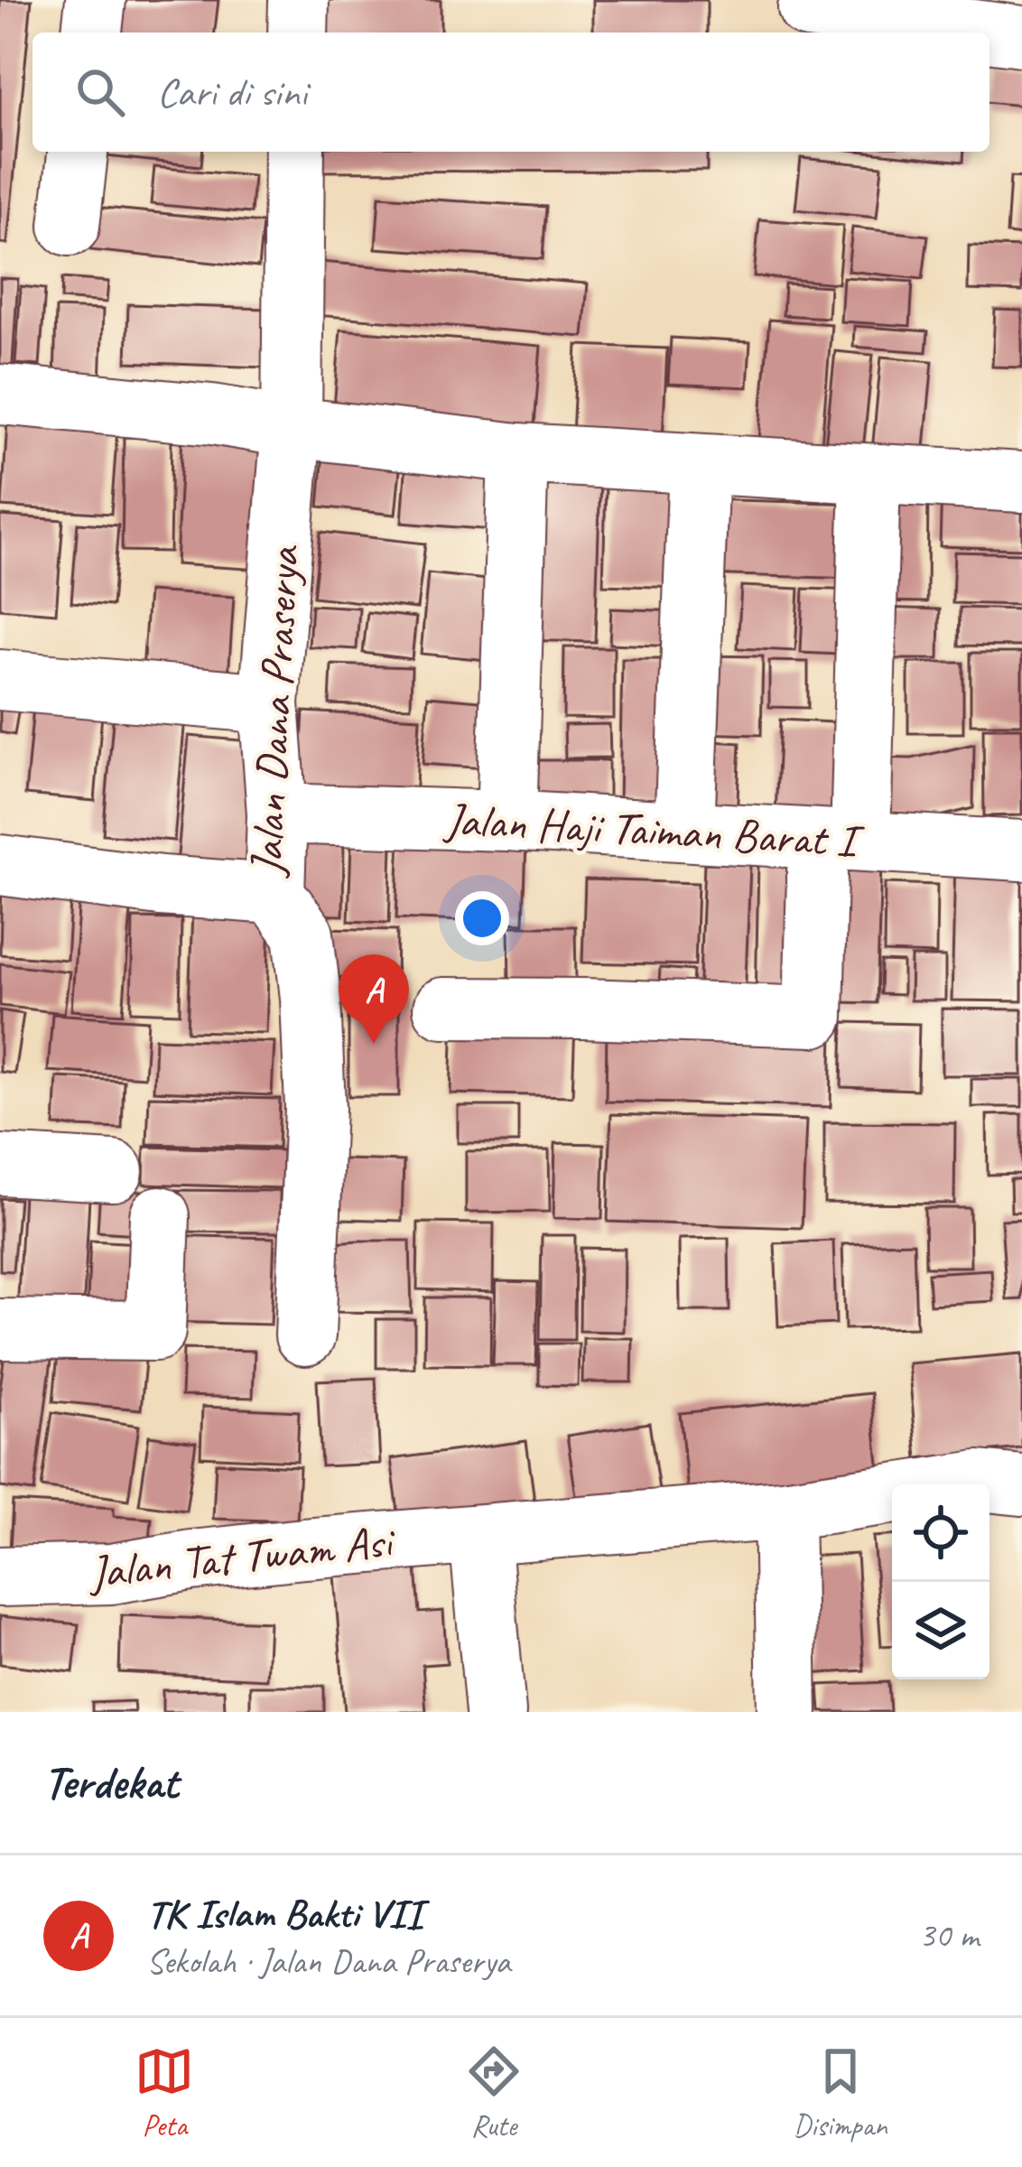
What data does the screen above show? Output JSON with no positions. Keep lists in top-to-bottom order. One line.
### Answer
{"streets":{"street":["Jalan Dana Praserya","Jalan Haji Taiman Barat I","Jalan Tat Twam Asi"]},"crossings":[["Jalan Dana Praserya","Jalan Haji Taiman Barat I"]],"page":{"search":"Cari di sini","pins":"A","heading":"Terdekat","list":[{"mark":"A","name":"TK Islam Bakti VII","note":"Sekolah · Jalan Dana Praserya","value":"30 m"}],"nav":["Peta","Rute","Disimpan"]}}
